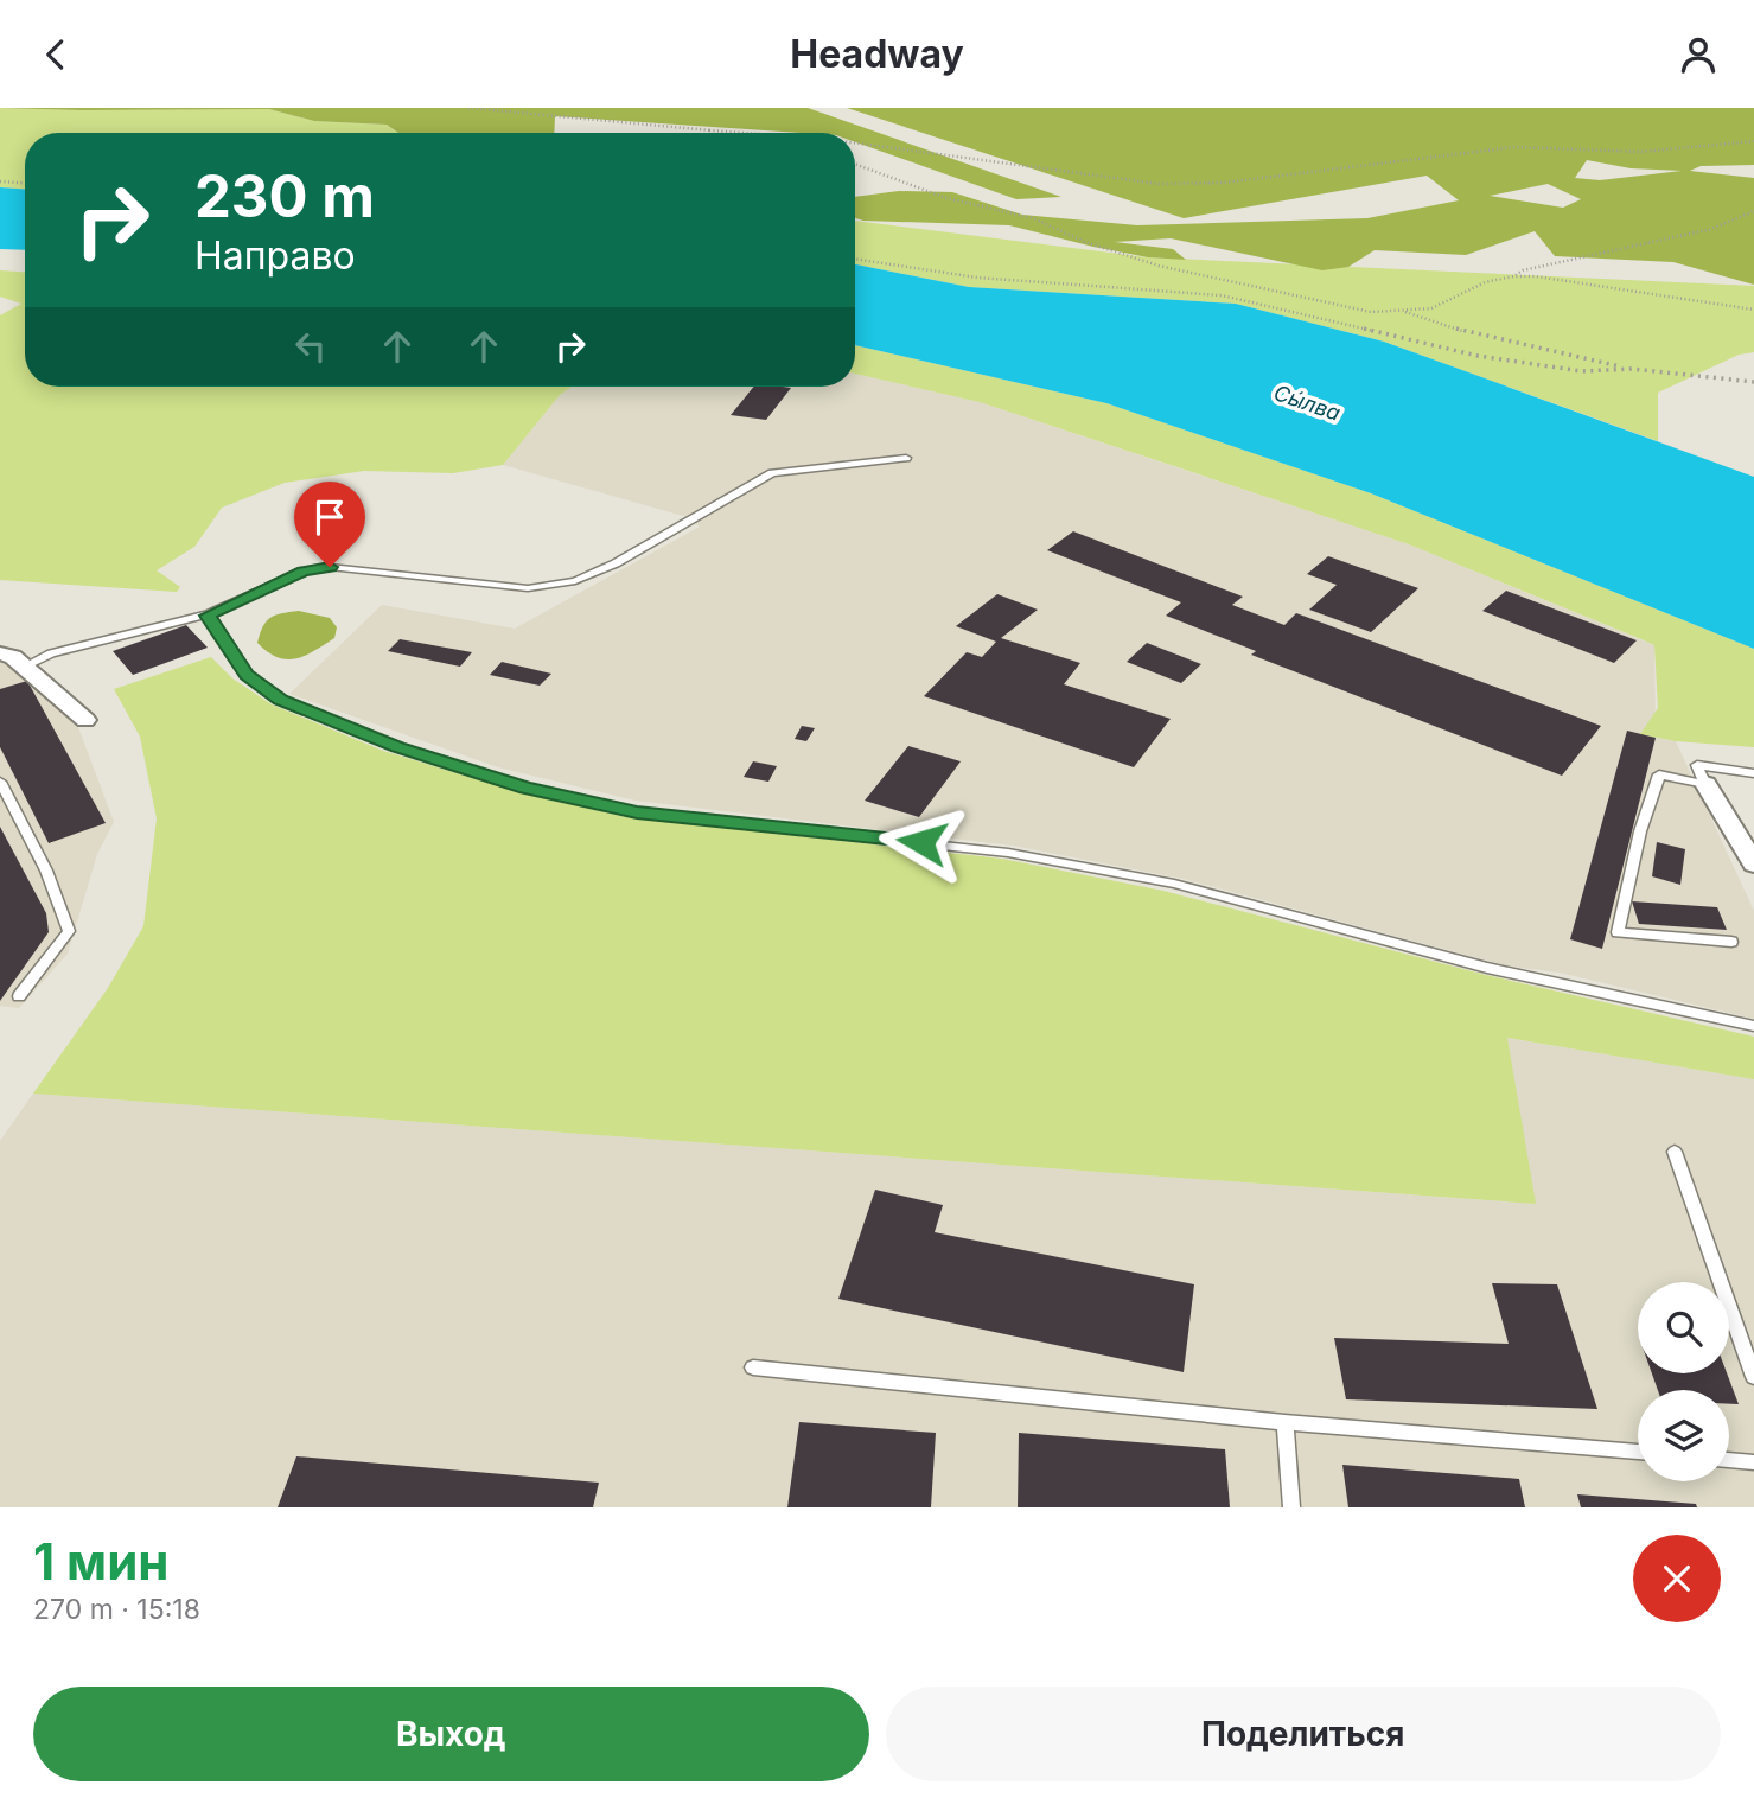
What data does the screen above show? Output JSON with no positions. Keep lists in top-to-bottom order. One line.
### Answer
{"water":["Сы́лва"],"page":{"header":"Headway","turn":["230 m","Направо"],"heading":["1 мин","270 m · 15:18"],"buttons":["Выход","Поделиться"]}}
